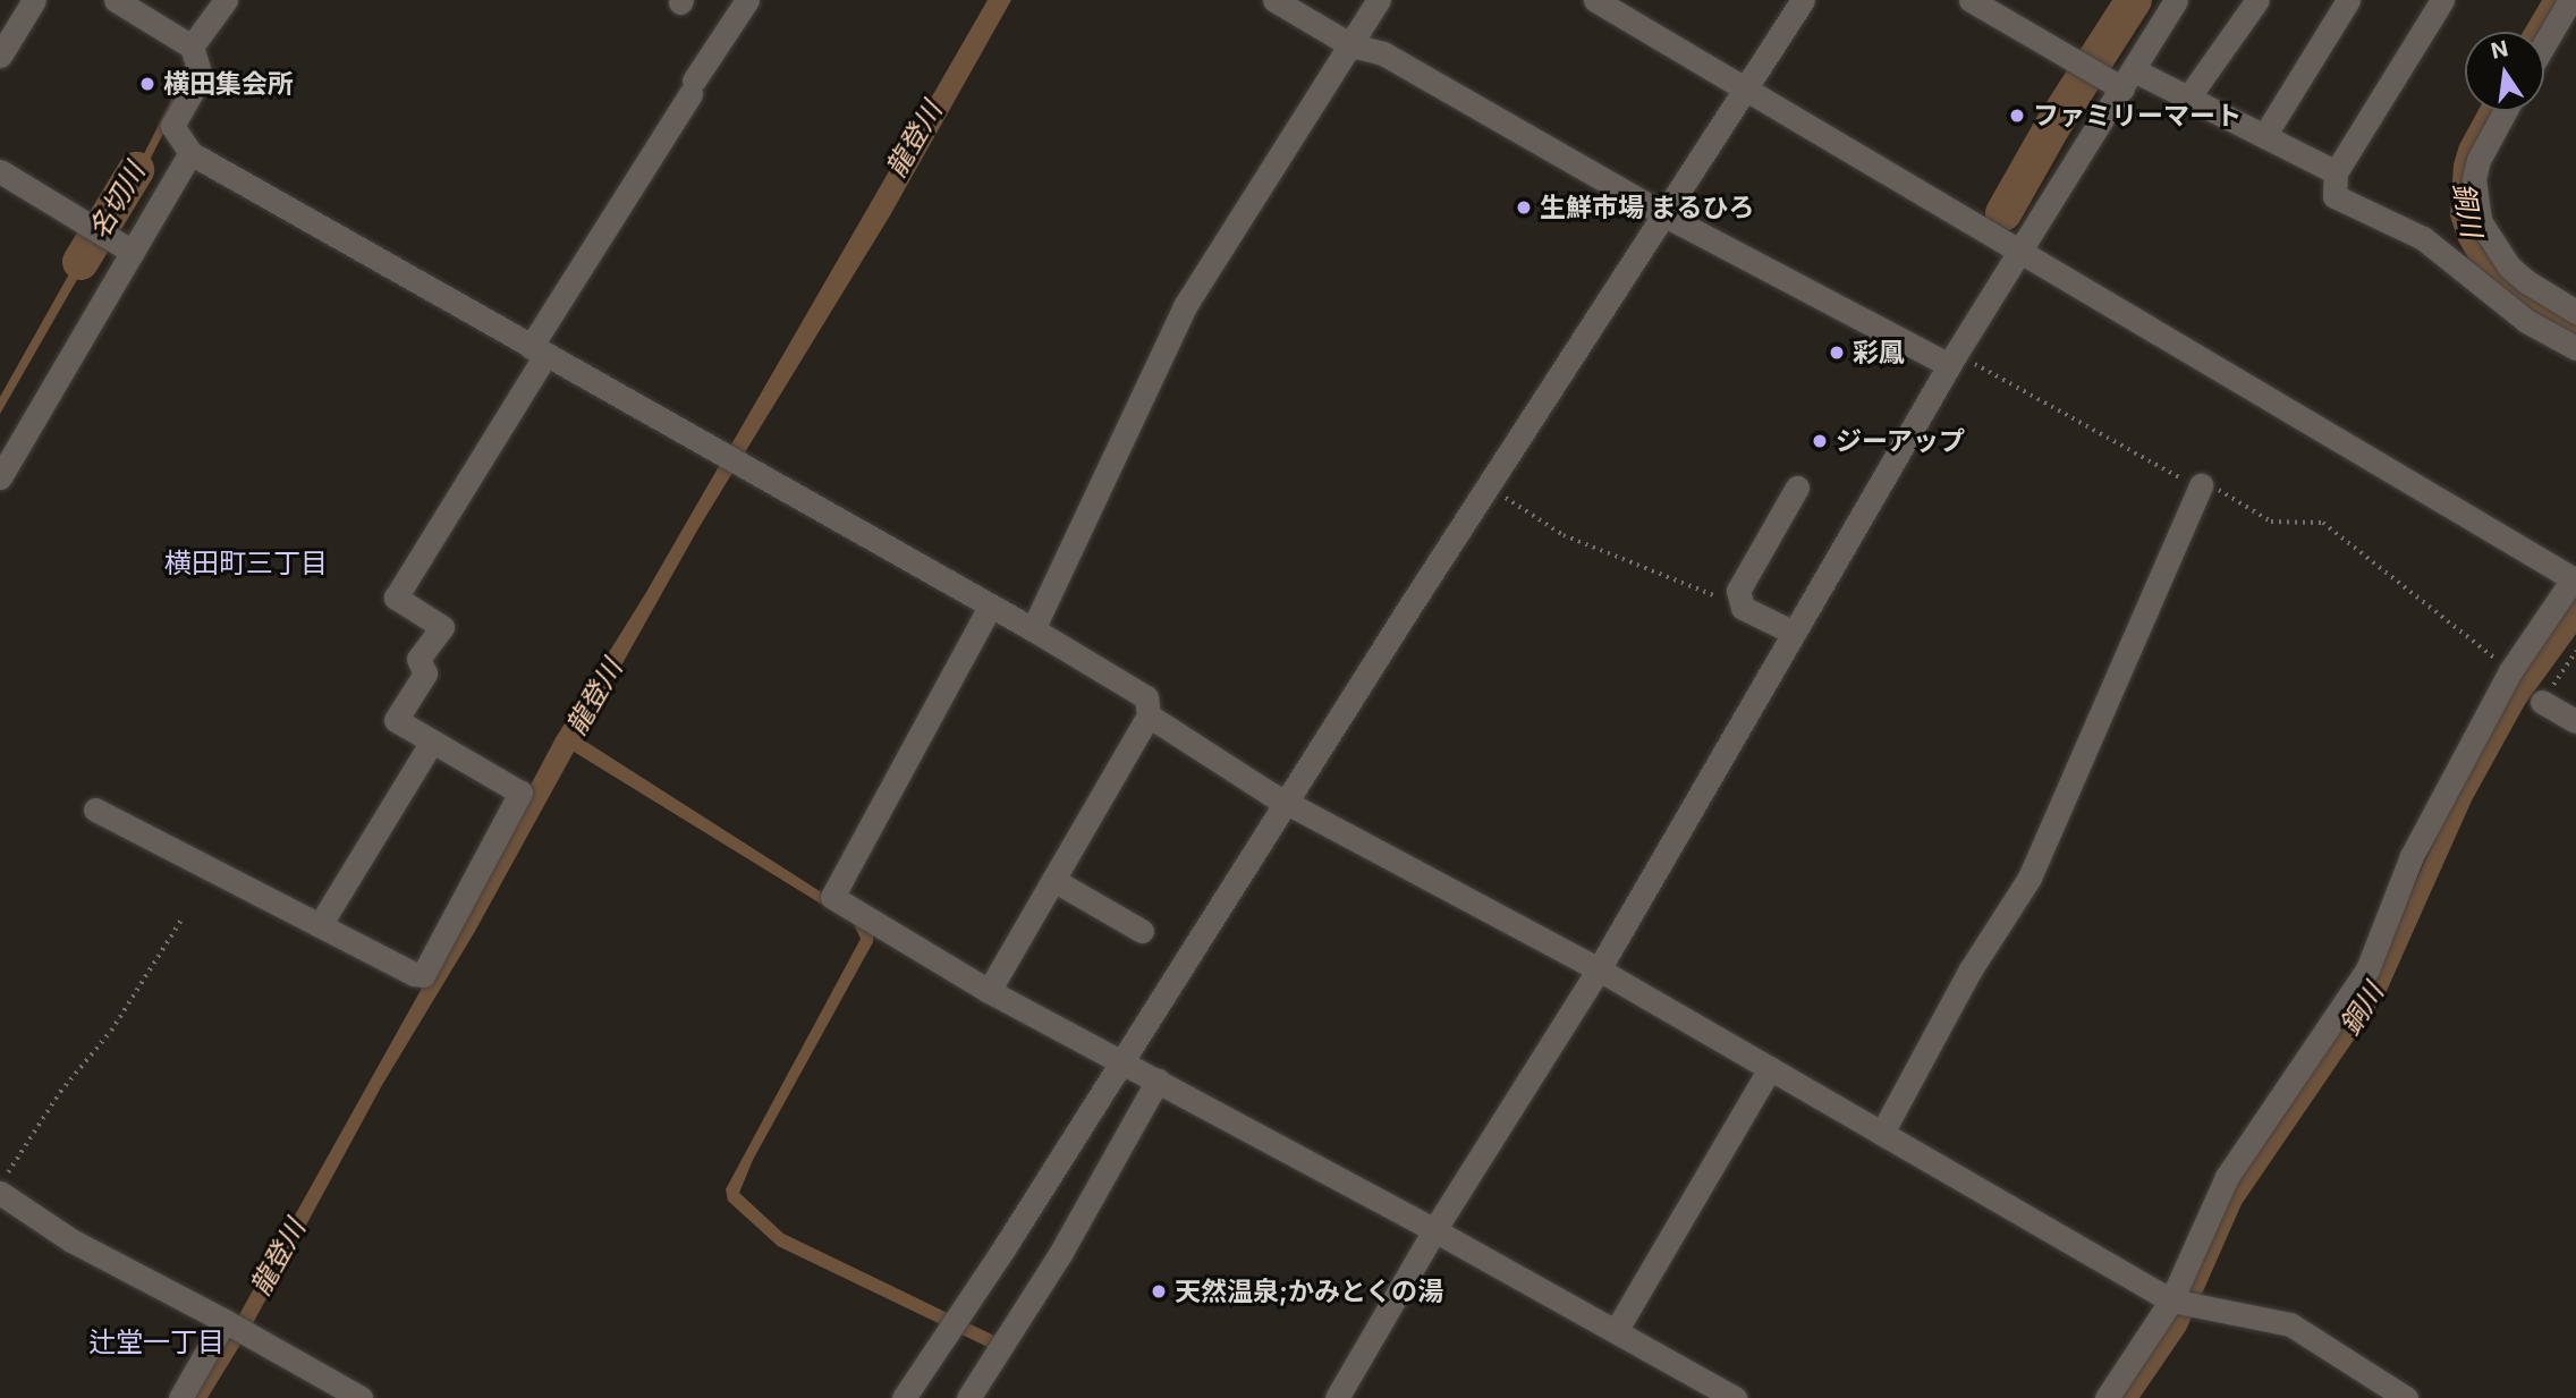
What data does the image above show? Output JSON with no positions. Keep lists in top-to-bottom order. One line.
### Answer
{"districts":["横田町三丁目","辻堂一丁目"],"water":["龍登川","名切川","銅川"],"places":["横田集会所","ファミリーマート","生鮮市場 まるひろ","彩鳳","ジーアップ","天然温泉;かみとくの湯"],"north":"top"}
